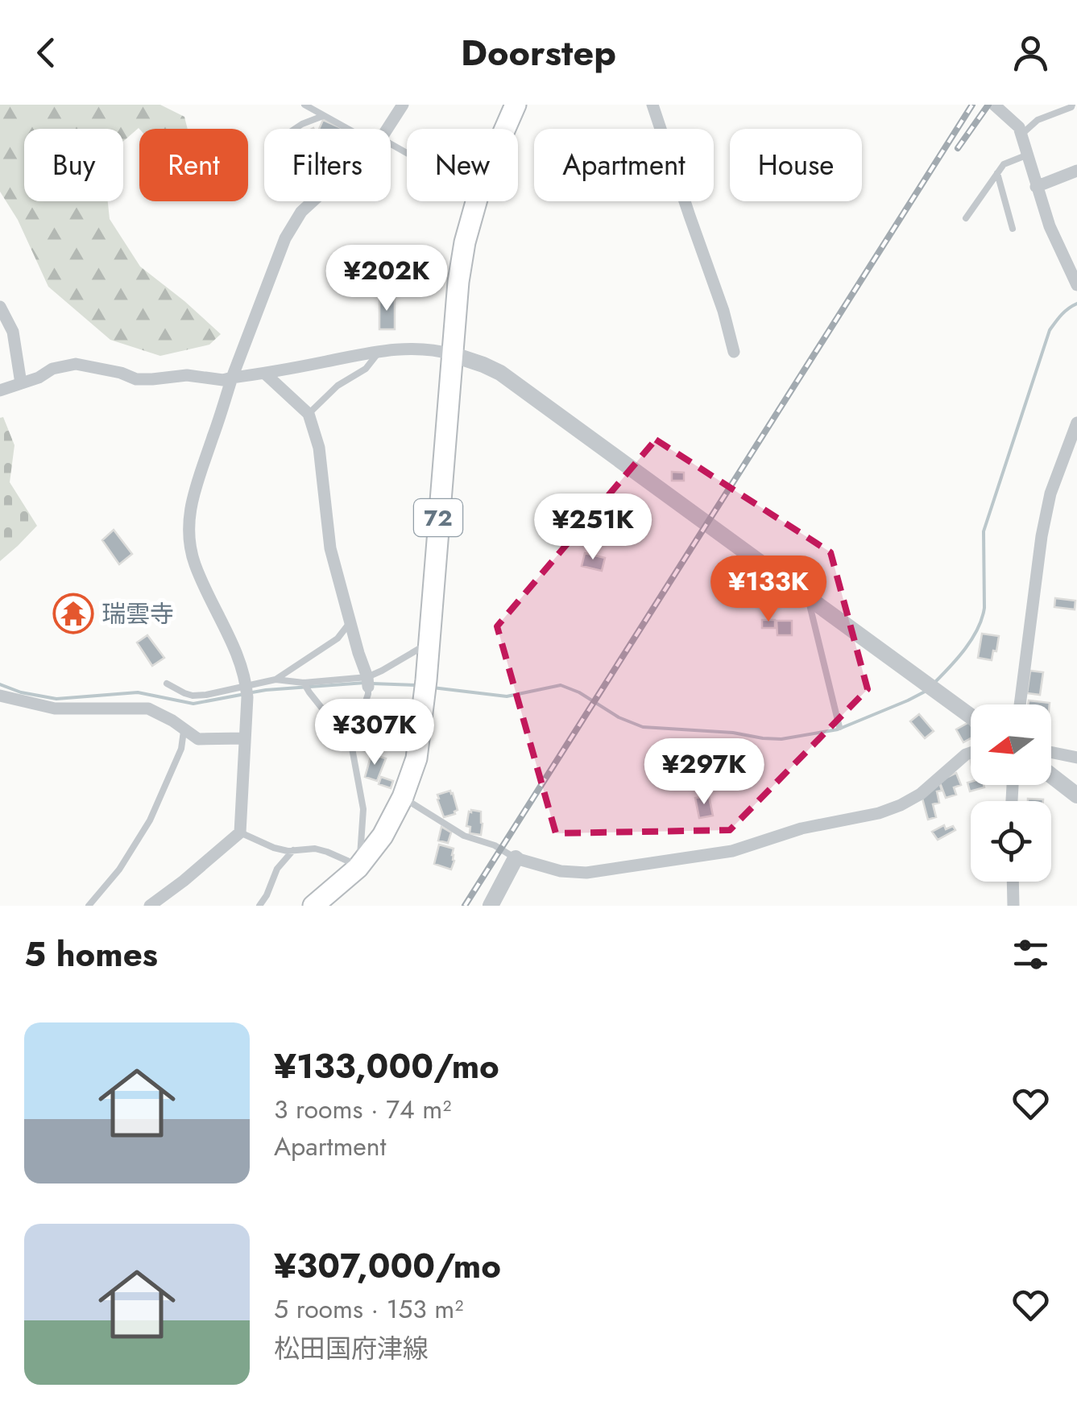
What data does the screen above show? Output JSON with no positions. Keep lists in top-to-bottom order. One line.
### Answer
{"streets":{"main road":["72"]},"places":{"temple":["瑞雲寺"]},"north":"left","page":{"header":"Doorstep","chip":["Buy","Rent","Filters","New","Apartment","House"],"price":["¥202K","¥251K","¥133K","¥307K","¥297K"],"heading":"5 homes","list":[{"name":"¥133,000/mo","note":"3 rooms · 74 m² · Apartment"},{"name":"¥307,000/mo","note":"5 rooms · 153 m² · 松田国府津線"}]}}
